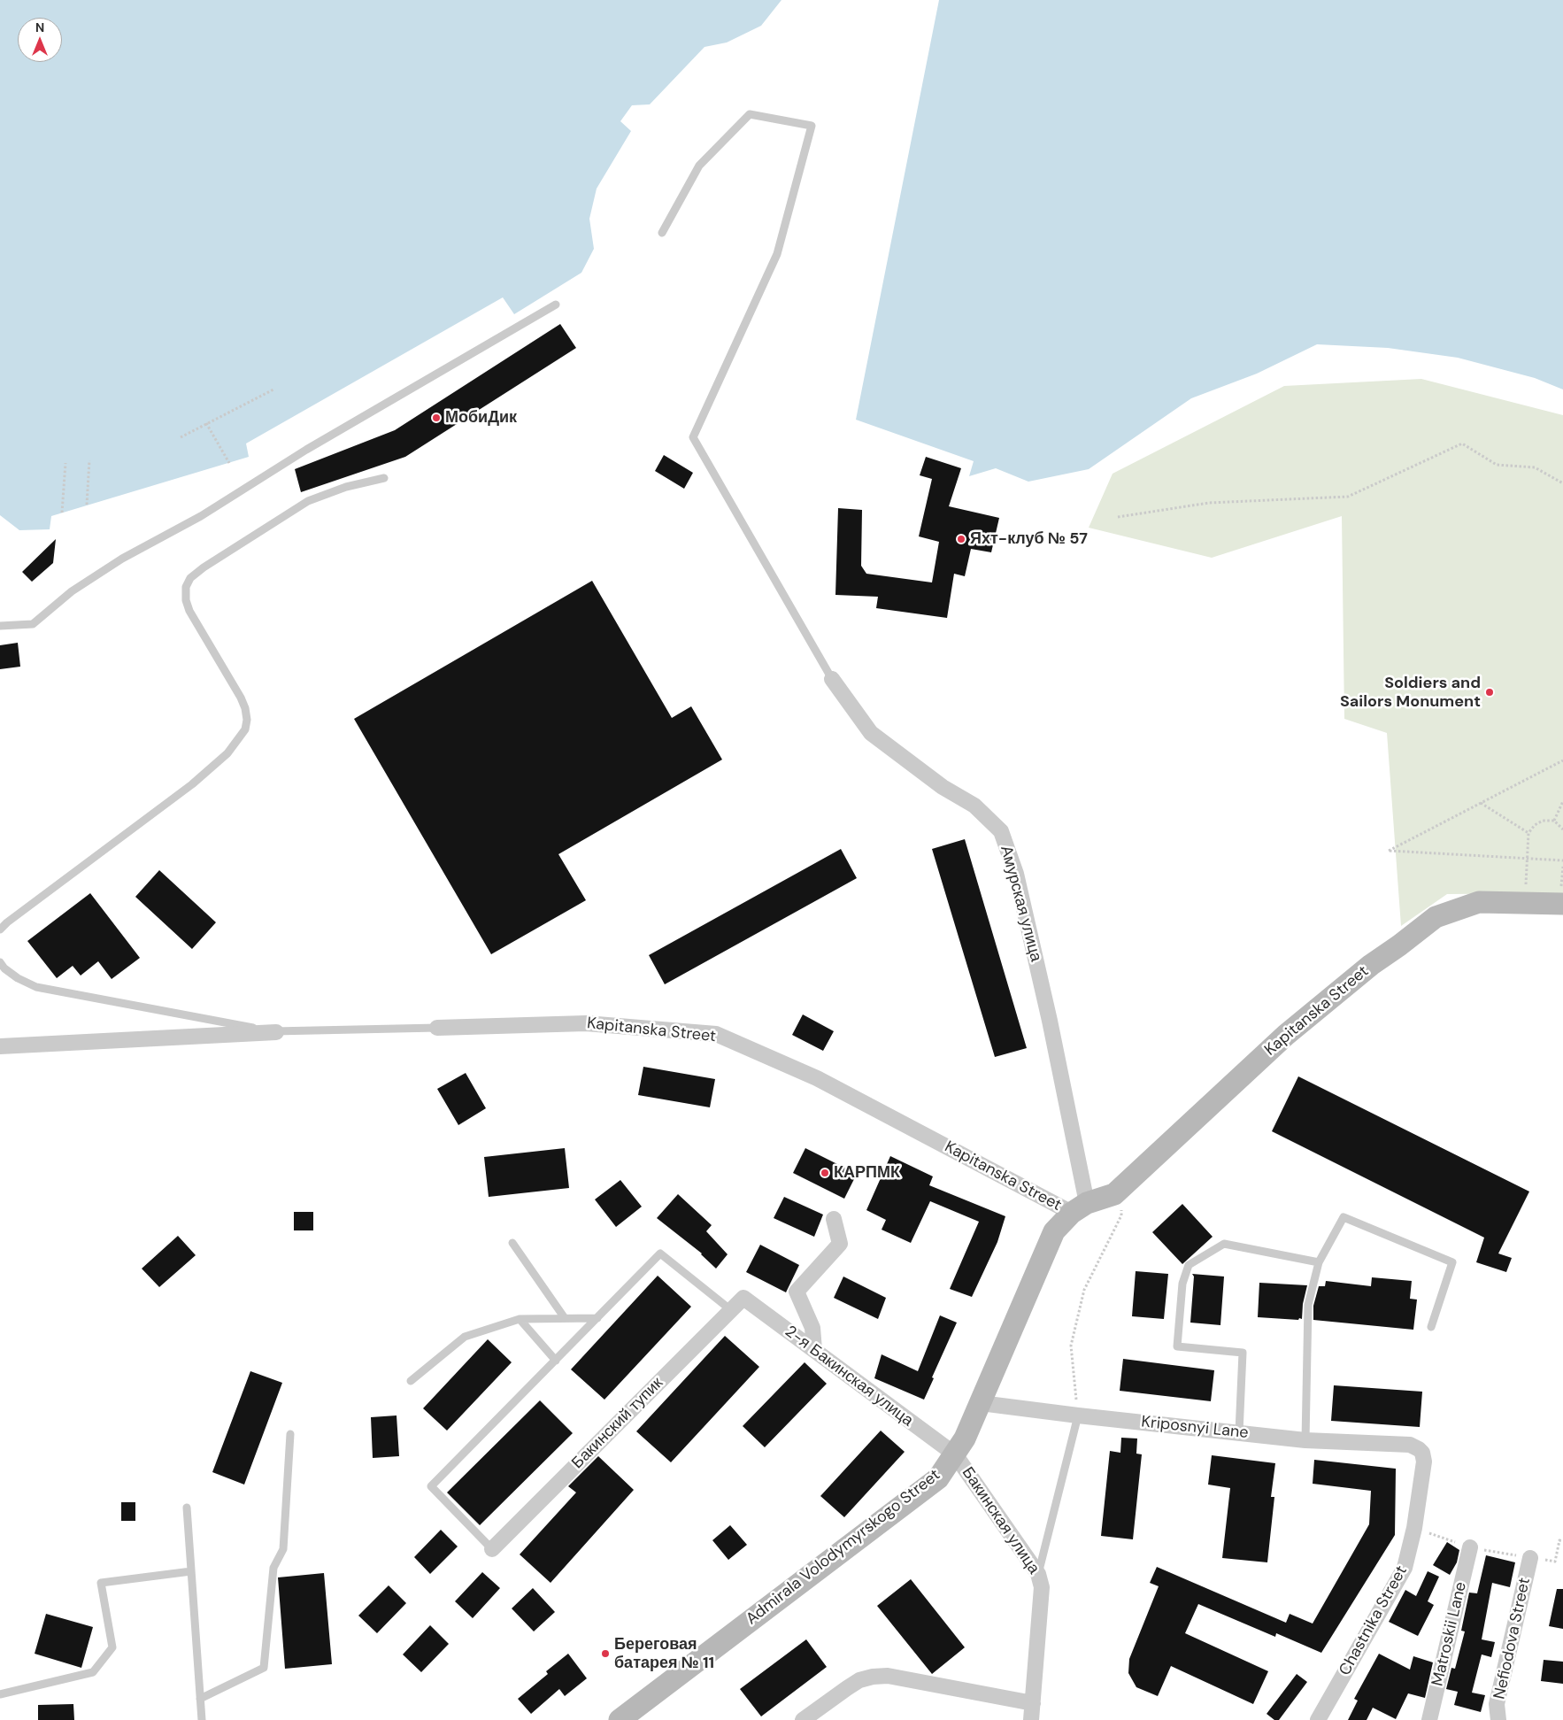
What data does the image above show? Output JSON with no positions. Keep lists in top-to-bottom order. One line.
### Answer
{"streets":{"main road":["Kapitanska Street","Admirala Volodymyrskogo Street"],"street":["Амурская улица","2-я Бакинская улица","Бакинский тупик","Kriposnyi Lane","Бакинская улица","Chastnika Street","Matroskii Lane","Nefiodova Street"]},"crossings":[["Амурская улица","Kapitanska Street"],["Амурская улица","Admirala Volodymyrskogo Street"],["Kapitanska Street","Admirala Volodymyrskogo Street"],["2-я Бакинская улица","Бакинский тупик"],["2-я Бакинская улица","Бакинская улица"],["2-я Бакинская улица","Admirala Volodymyrskogo Street"],["Kriposnyi Lane","Admirala Volodymyrskogo Street"],["Kriposnyi Lane","Chastnika Street"],["Бакинская улица","Admirala Volodymyrskogo Street"]],"places":["МобиДик","Яхт-клуб № 57","Soldiers and Sailors Monument","КАРПМК","Береговая батарея № 11"],"north":"top"}
